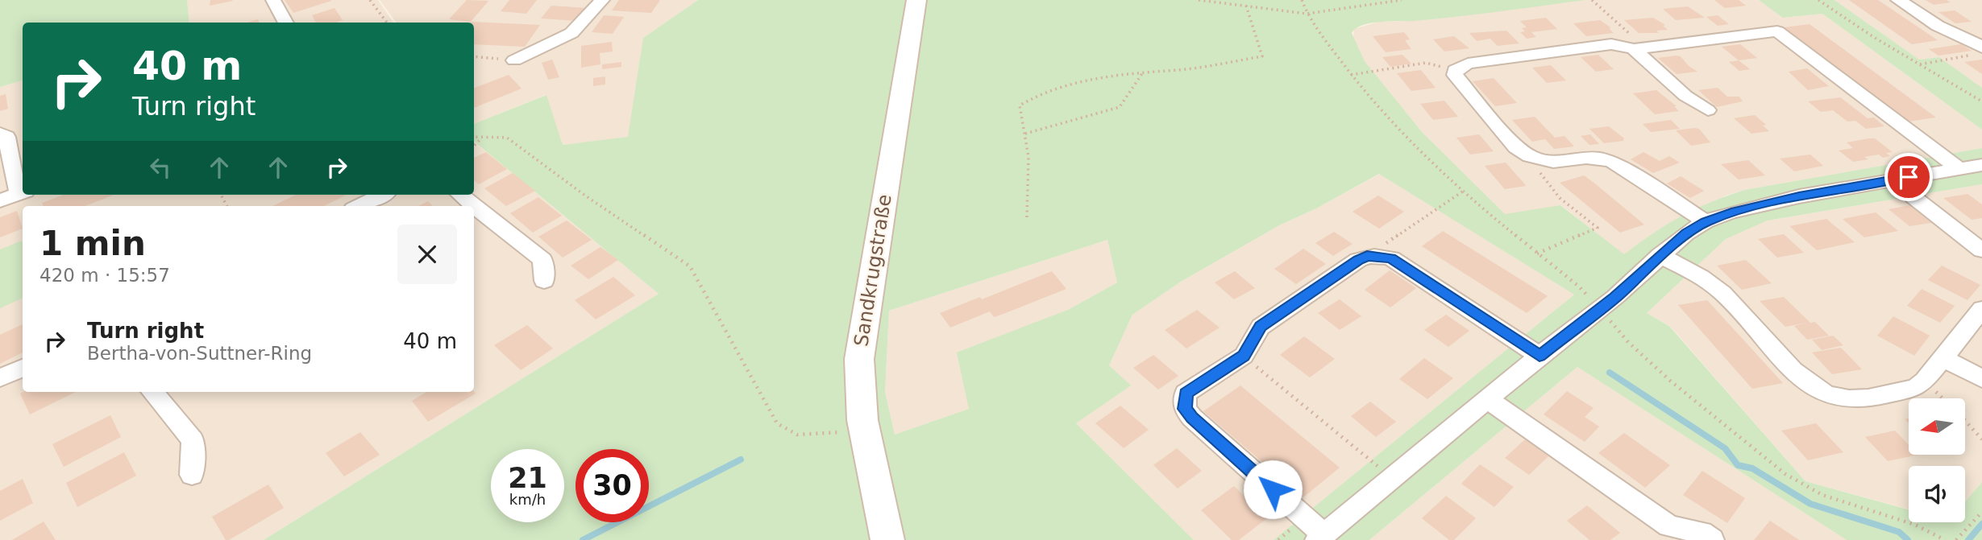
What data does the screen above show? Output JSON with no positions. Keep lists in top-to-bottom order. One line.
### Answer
{"streets":{"street":["Sandkrugstraße"]},"north":"left","page":{"turn":["40 m","Turn right"],"heading":["1 min","420 m · 15:57"],"list":[{"name":"Turn right","note":"Bertha-von-Suttner-Ring","value":"40 m"}],"speed":"21 km/h","limit":"30"}}
